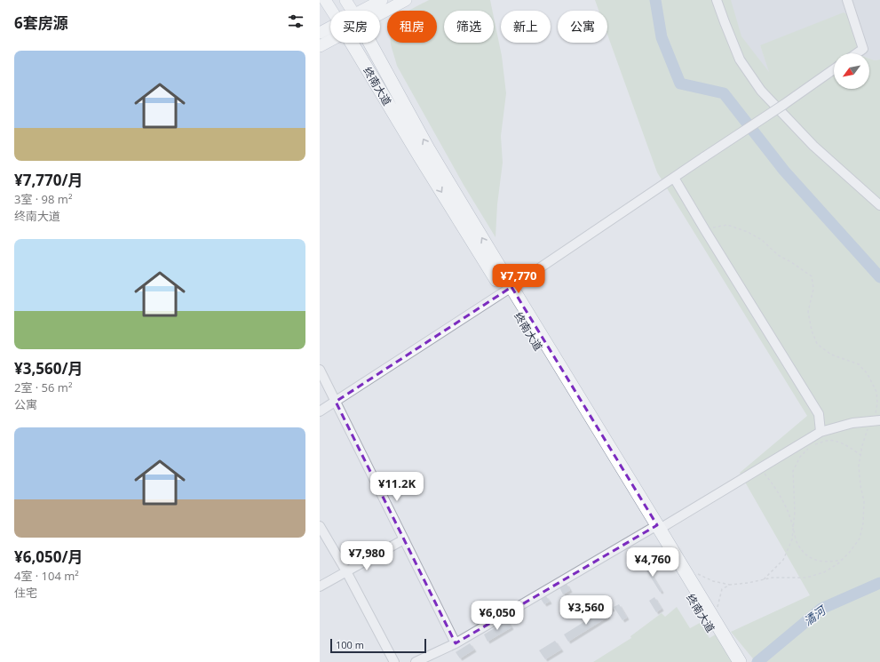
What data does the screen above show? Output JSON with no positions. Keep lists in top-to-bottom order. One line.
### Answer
{"streets":{"highway":["终南大道"]},"water":["潏河"],"scale_bar":"100 m","north":"bottom left","page":{"heading":"6套房源","chip":["买房","租房","筛选","新上","公寓"],"list":[{"name":"¥7,770/月","note":"3室 · 98 m² · 终南大道"},{"name":"¥3,560/月","note":"2室 · 56 m² · 公寓"},{"name":"¥6,050/月","note":"4室 · 104 m² · 住宅"}],"price":["¥7,770","¥11.2K","¥7,980","¥4,760","¥3,560","¥6,050"],"scale":"100 m"}}
